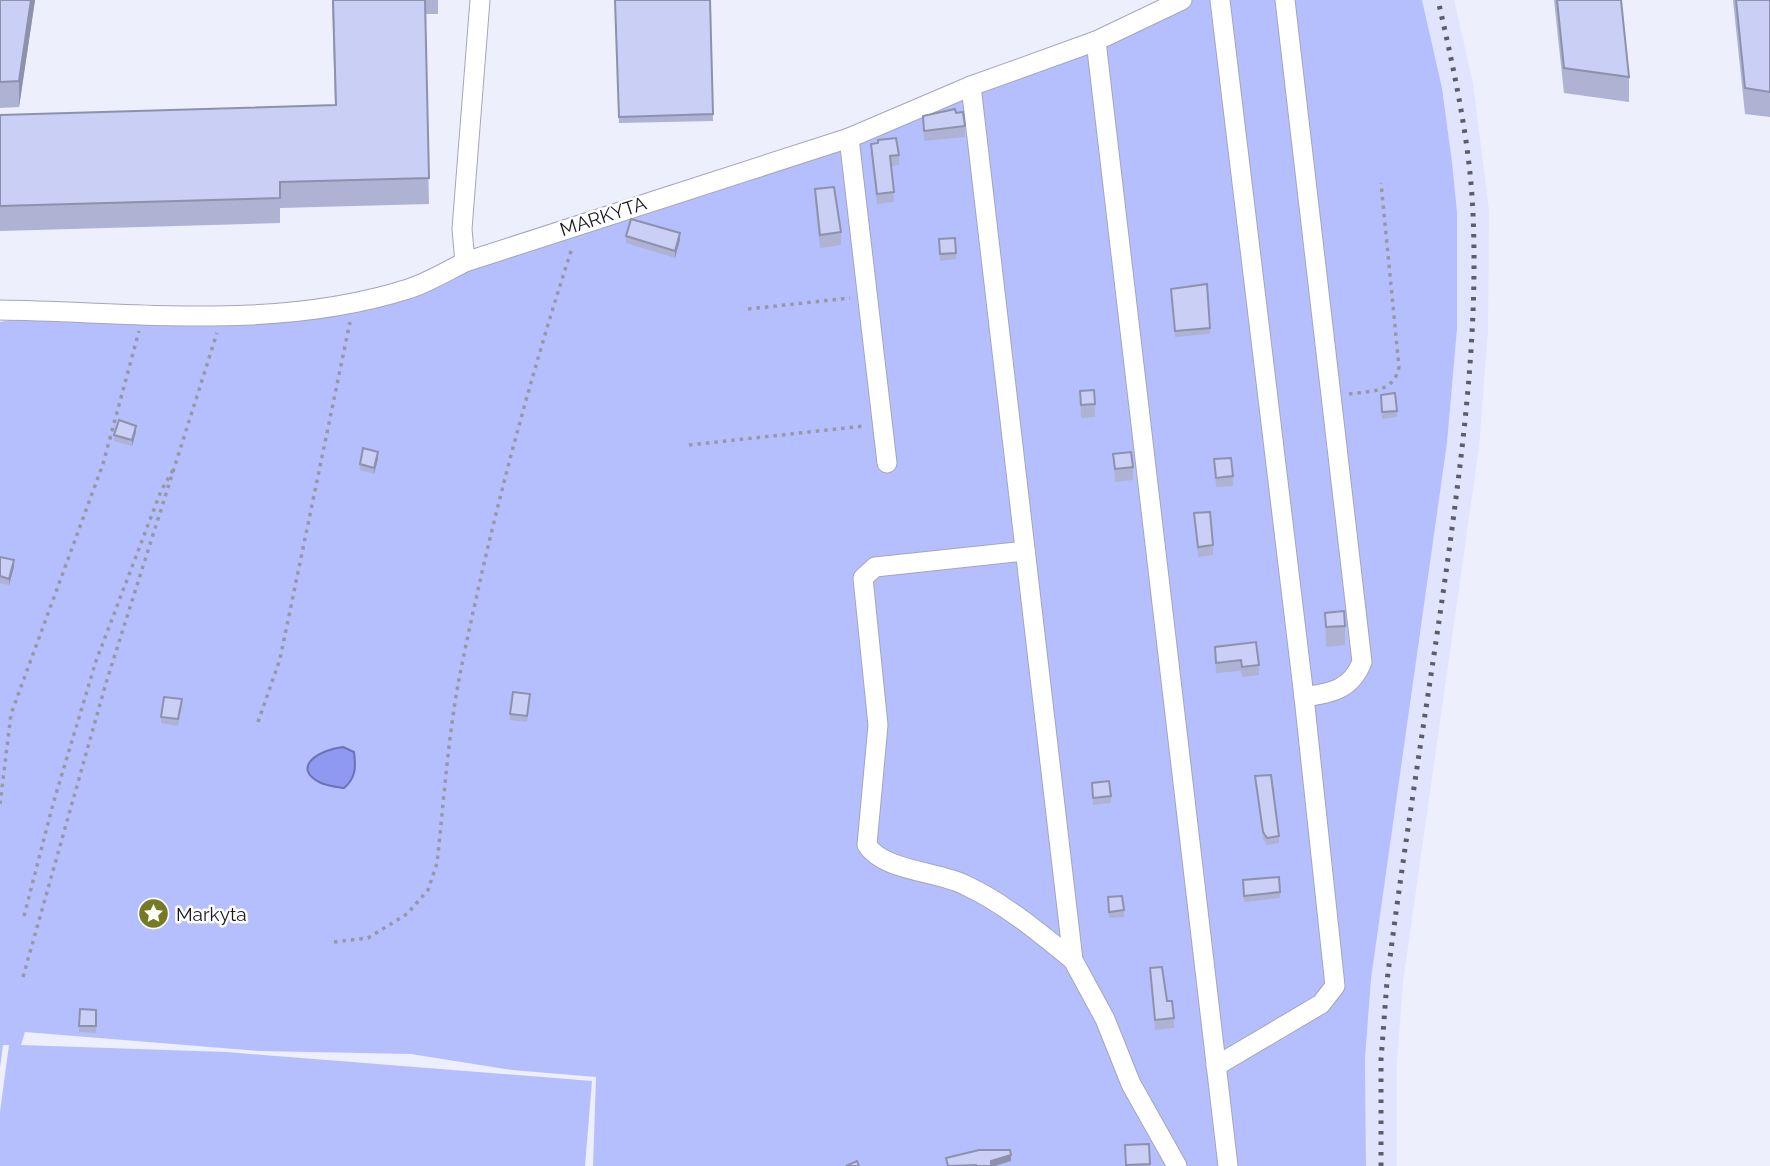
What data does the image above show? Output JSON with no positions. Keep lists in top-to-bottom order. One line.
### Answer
{"streets":{"street":["MARKYTA"]},"places":{"place":["Markyta"]}}
